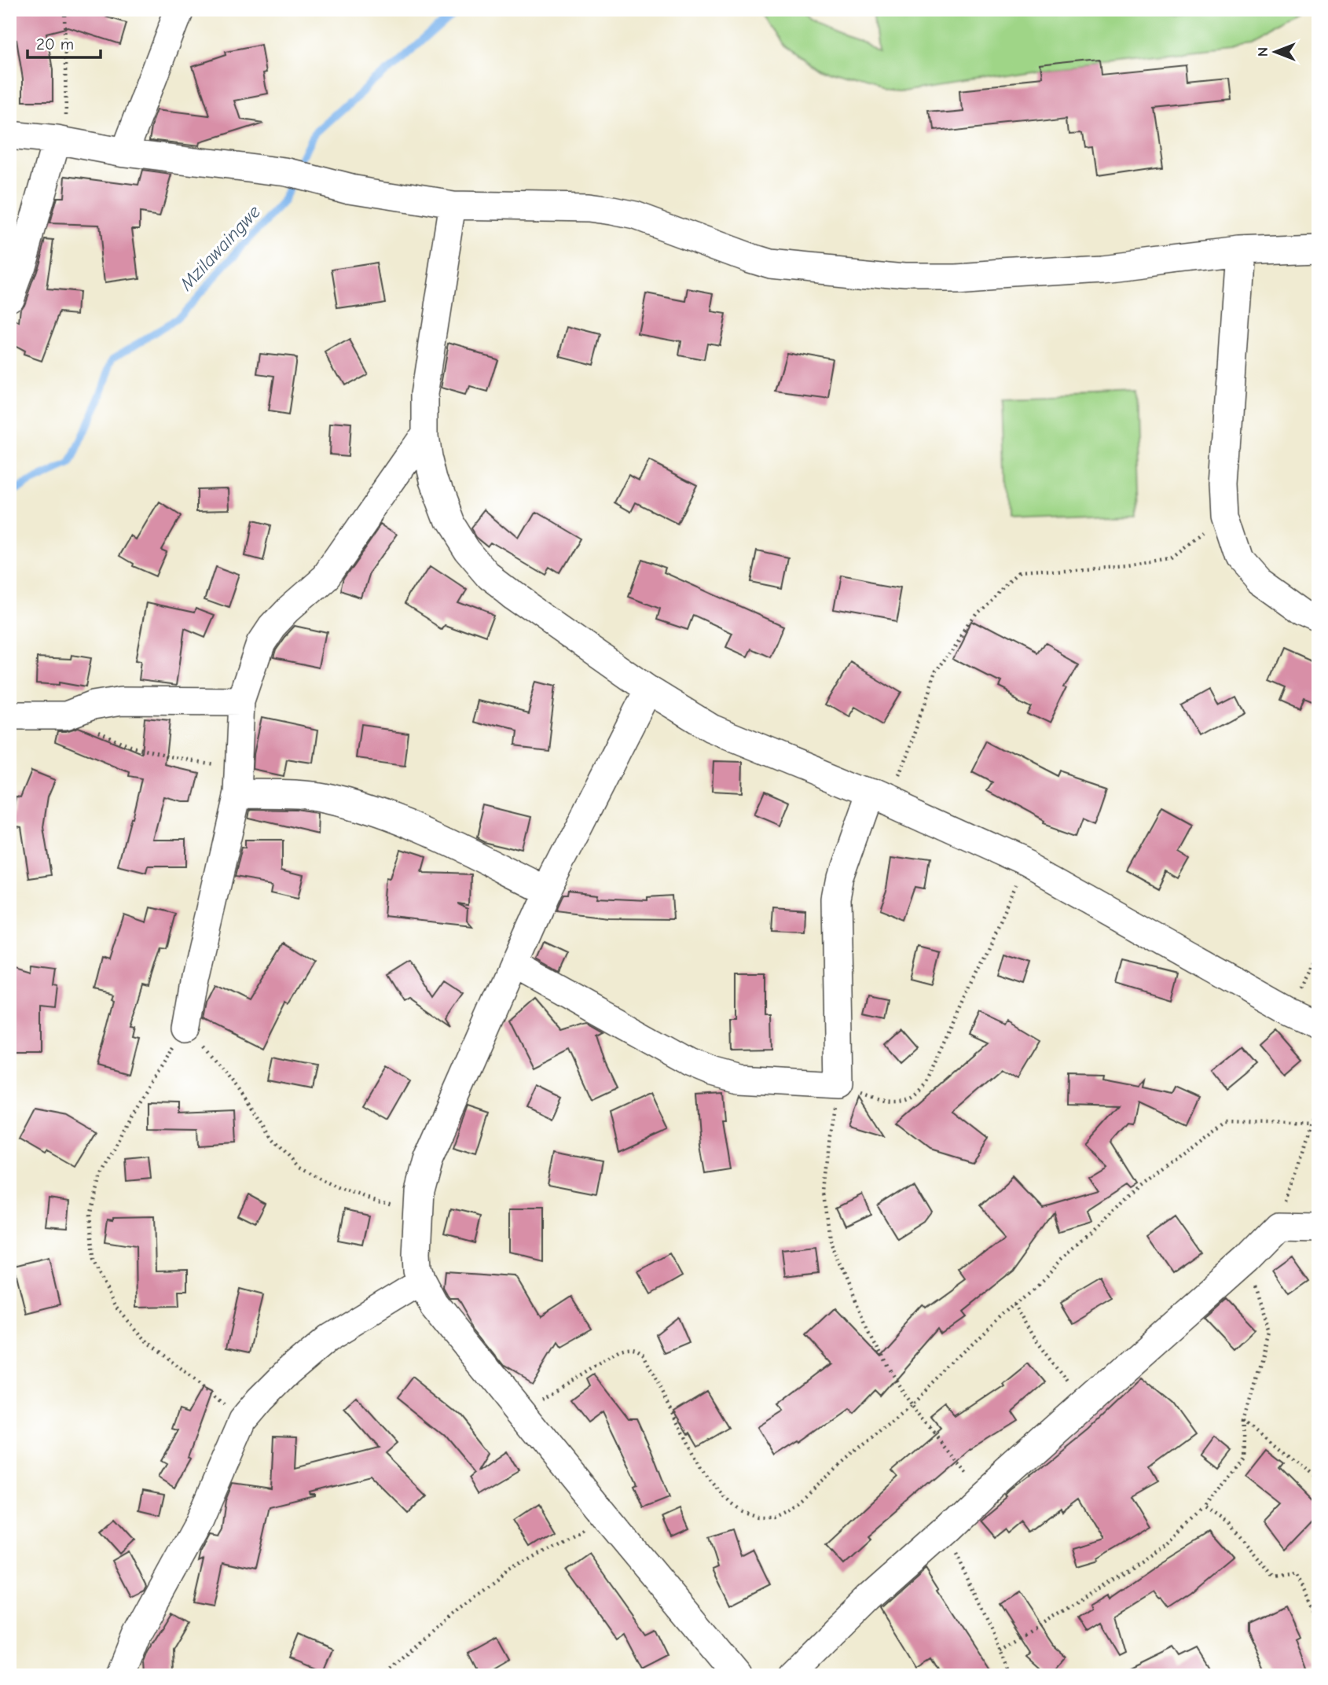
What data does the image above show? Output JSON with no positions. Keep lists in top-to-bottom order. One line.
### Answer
{"water":["Mzilawaingwe"],"scale_bar":"20 m","north":"left"}
